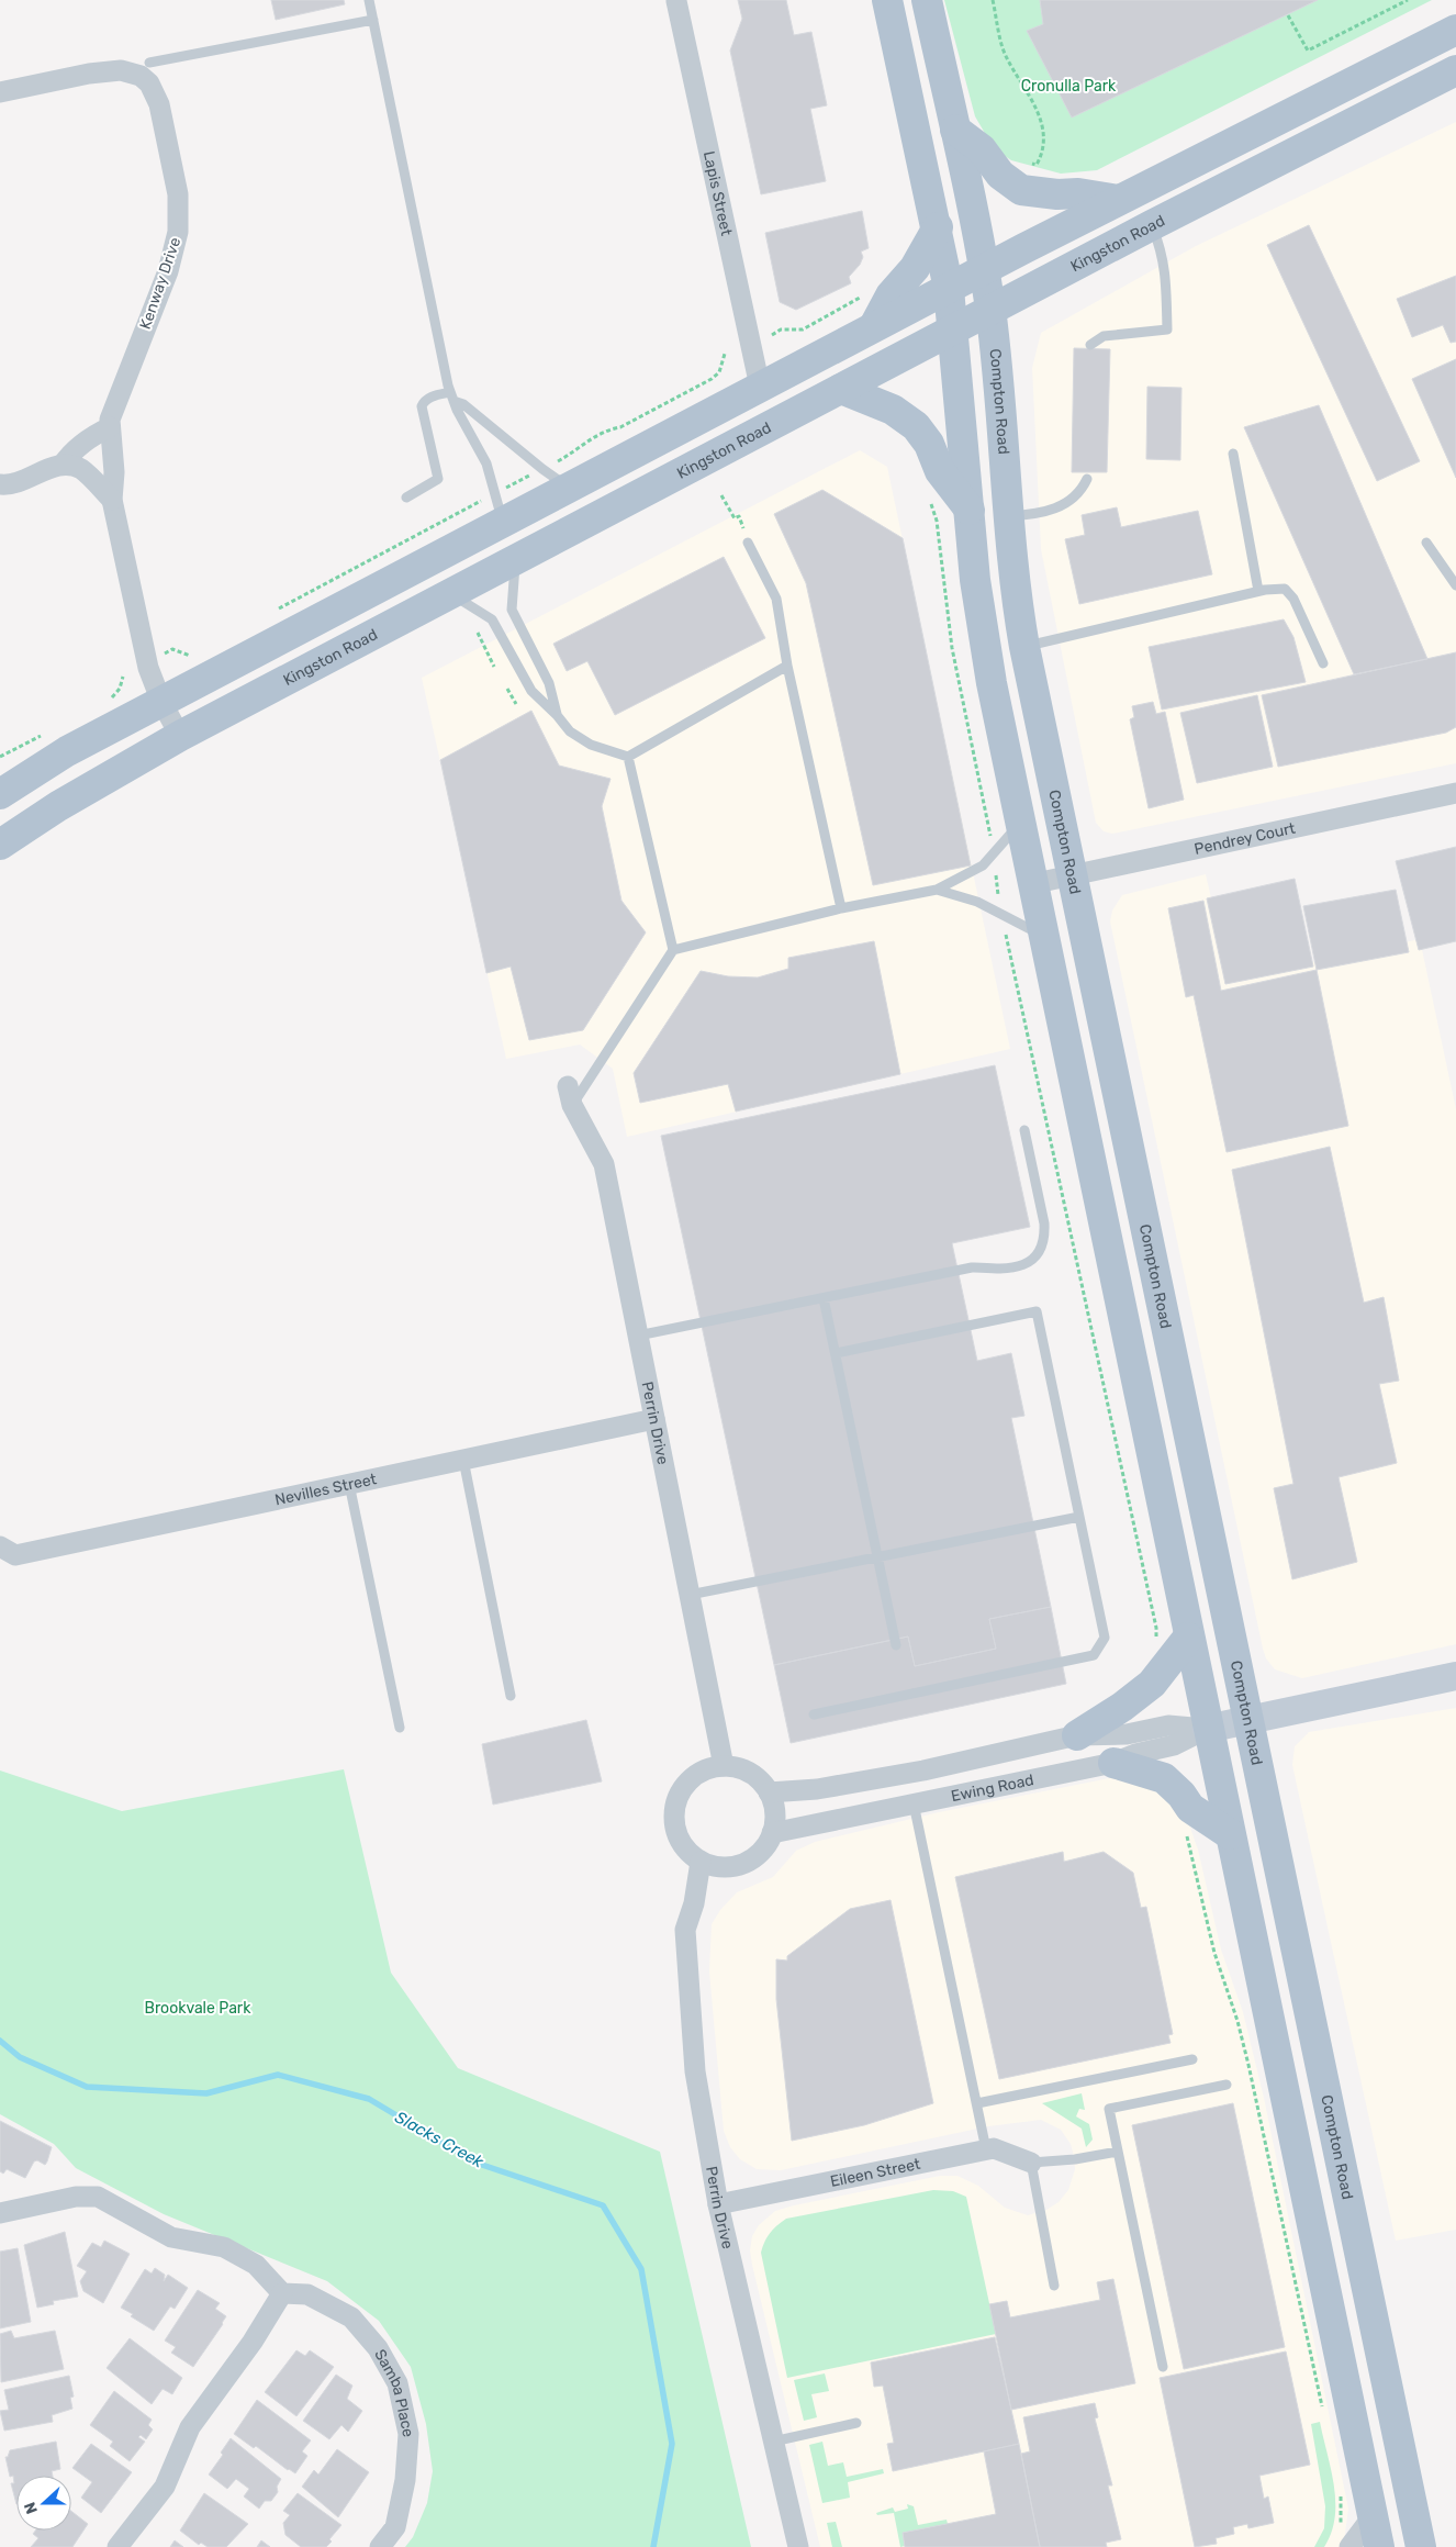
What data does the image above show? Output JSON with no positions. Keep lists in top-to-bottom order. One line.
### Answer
{"streets":{"main road":["Kingston Road","Compton Road","Ewing Road"],"street":["Lapis Street","Kenway Drive","Pendrey Court","Perrin Drive","Nevilles Street","Eileen Street","Samba Place"]},"crossings":[["Kingston Road","Kenway Drive"],["Kingston Road","Compton Road"],["Compton Road","Pendrey Court"],["Compton Road","Ewing Road"],["Perrin Drive","Nevilles Street"],["Perrin Drive","Ewing Road"],["Perrin Drive","Eileen Street"]],"water":["Slacks Creek"],"parks":["Cronulla Park","Brookvale Park"],"north":"left"}
